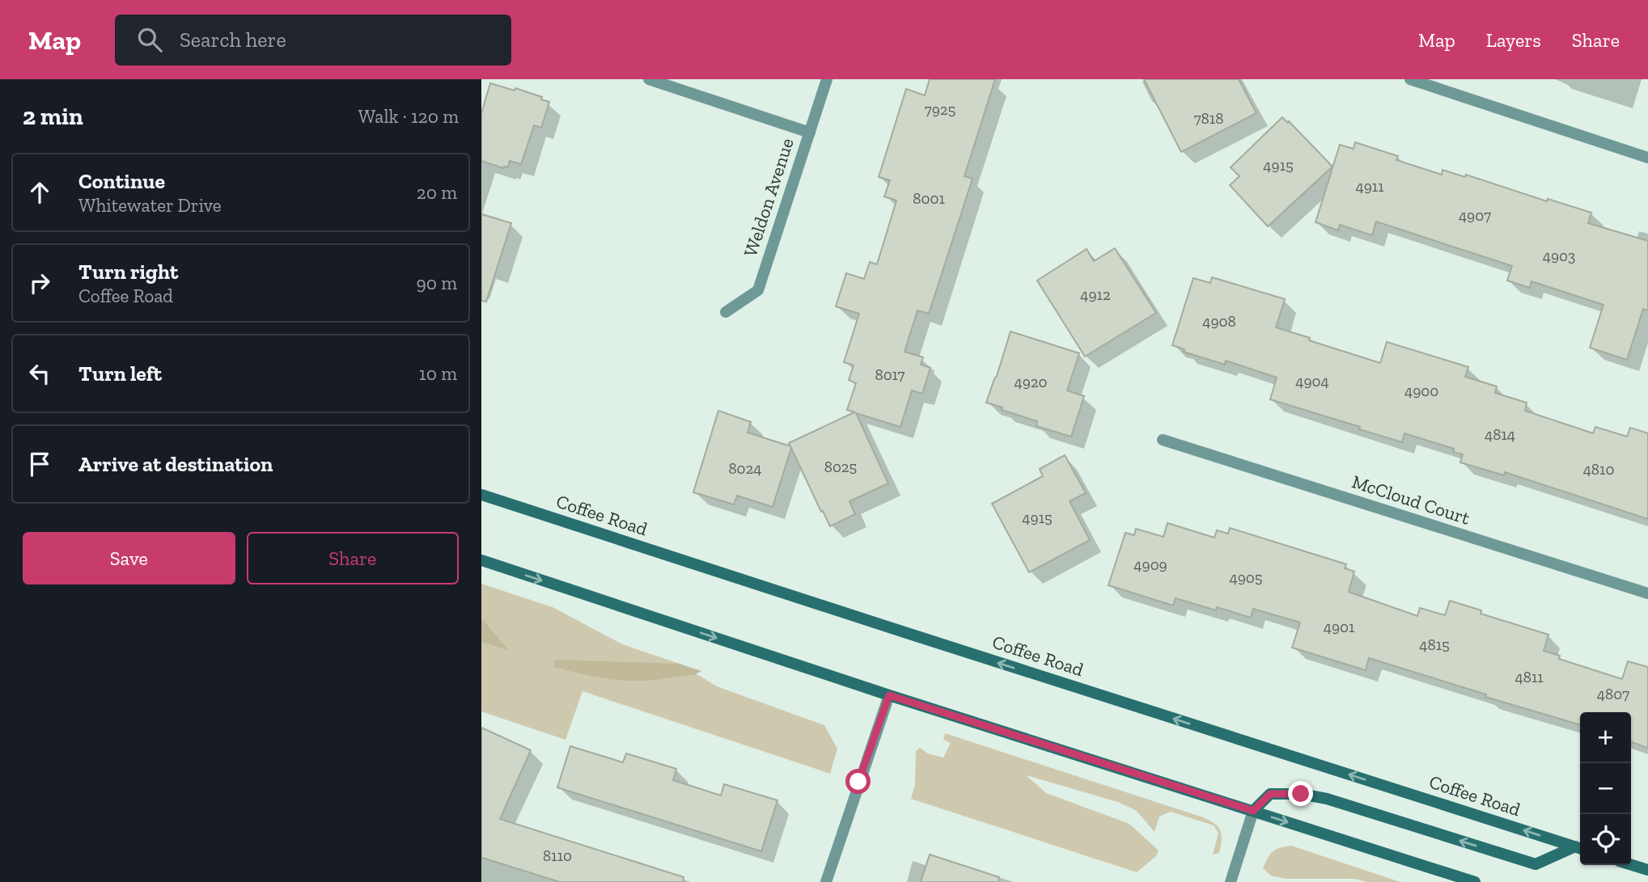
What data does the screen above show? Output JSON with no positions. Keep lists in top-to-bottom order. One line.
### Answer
{"streets":{"main road":["Coffee Road"],"street":["Weldon Avenue","McCloud Court"]},"house_numbers":["7925","7818","4915","4911","8001","4907","4903","4912","4908","8017","4904","4920","4900","4814","8025","8024","4810","4915","4909","4905","4901","4815","4811","4807","8110"],"page":{"header":"Map","search":"Search here","nav":["Map","Layers","Share"],"heading":["2 min","Walk · 120 m"],"list":[["Continue","Whitewater Drive","20 m"],["Turn right","Coffee Road","90 m"],["Turn left","10 m"],"Arrive at destination"],"buttons":["Save","Share"],"map_buttons":["+","−"]}}
